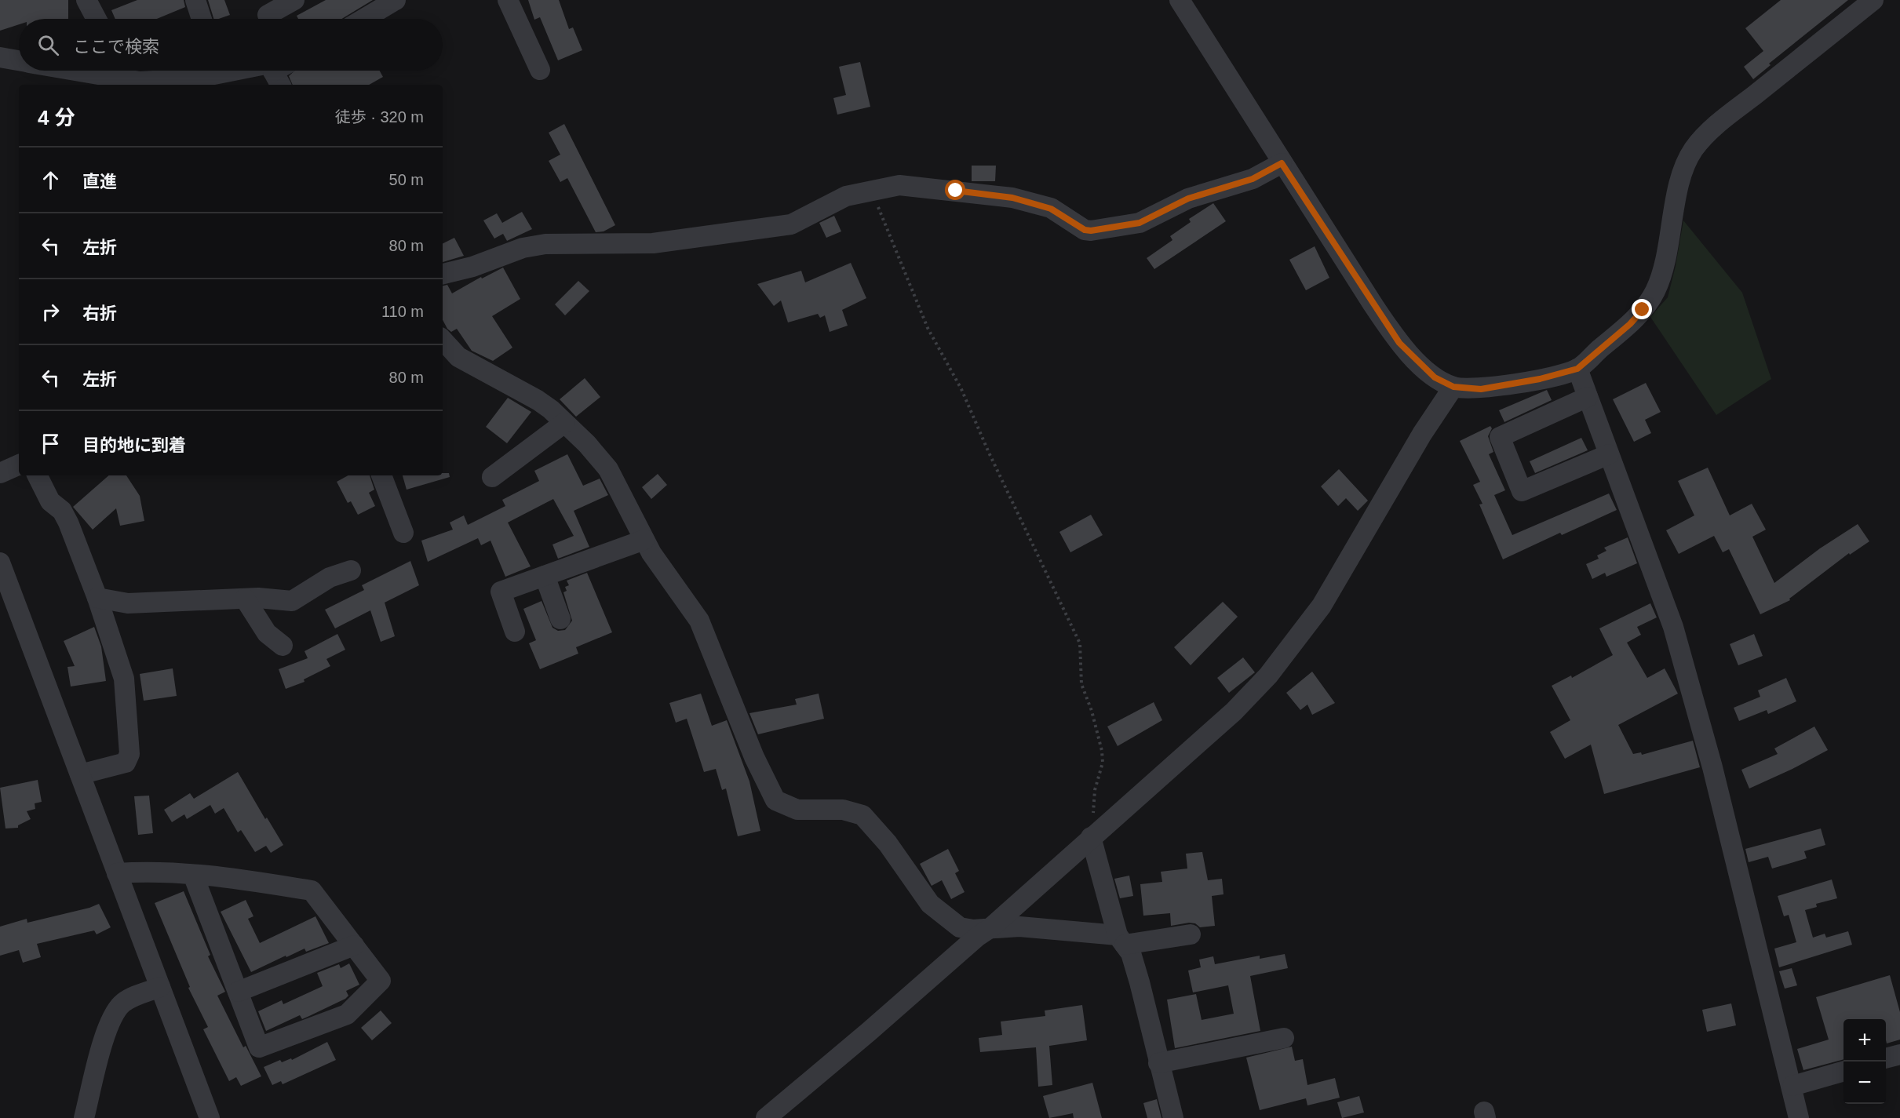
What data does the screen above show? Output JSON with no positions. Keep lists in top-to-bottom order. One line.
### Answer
{"page":{"search":"ここで検索","heading":["4 分","徒歩 · 320 m"],"list":[["直進","50 m"],["左折","80 m"],["右折","110 m"],["左折","80 m"],"目的地に到着"],"map_buttons":["+","−"]}}
